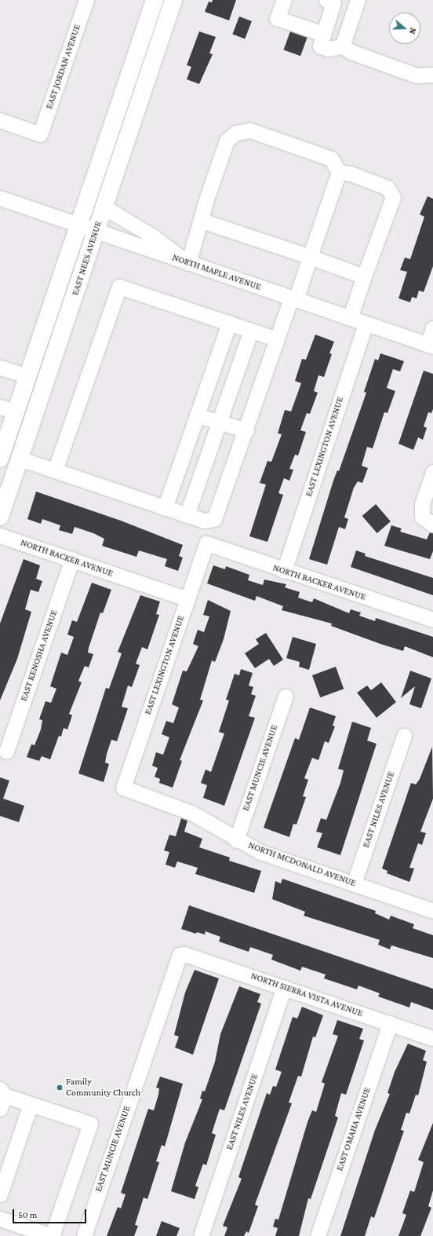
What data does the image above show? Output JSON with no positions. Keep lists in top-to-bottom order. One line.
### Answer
{"streets":{"main road":["EAST NEES AVENUE"],"street":["EAST JORDAN AVENUE","NORTH MAPLE AVENUE","EAST LEXINGTON AVENUE","NORTH BACKER AVENUE","EAST KENOSHA AVENUE","EAST MUNCIE AVENUE","EAST NILES AVENUE","NORTH MCDONALD AVENUE","NORTH SIERRA VISTA AVENUE","EAST OMAHA AVENUE"]},"crossings":[["EAST NEES AVENUE","NORTH MAPLE AVENUE"],["NORTH MAPLE AVENUE","EAST LEXINGTON AVENUE"],["EAST LEXINGTON AVENUE","NORTH BACKER AVENUE"],["EAST LEXINGTON AVENUE","NORTH MCDONALD AVENUE"],["NORTH BACKER AVENUE","EAST KENOSHA AVENUE"],["EAST MUNCIE AVENUE","NORTH MCDONALD AVENUE"],["EAST MUNCIE AVENUE","NORTH SIERRA VISTA AVENUE"],["EAST NILES AVENUE","NORTH MCDONALD AVENUE"],["EAST NILES AVENUE","NORTH SIERRA VISTA AVENUE"],["NORTH SIERRA VISTA AVENUE","EAST OMAHA AVENUE"]],"places":["Family Community Church"],"scale_bar":"50 m","north":"right"}
